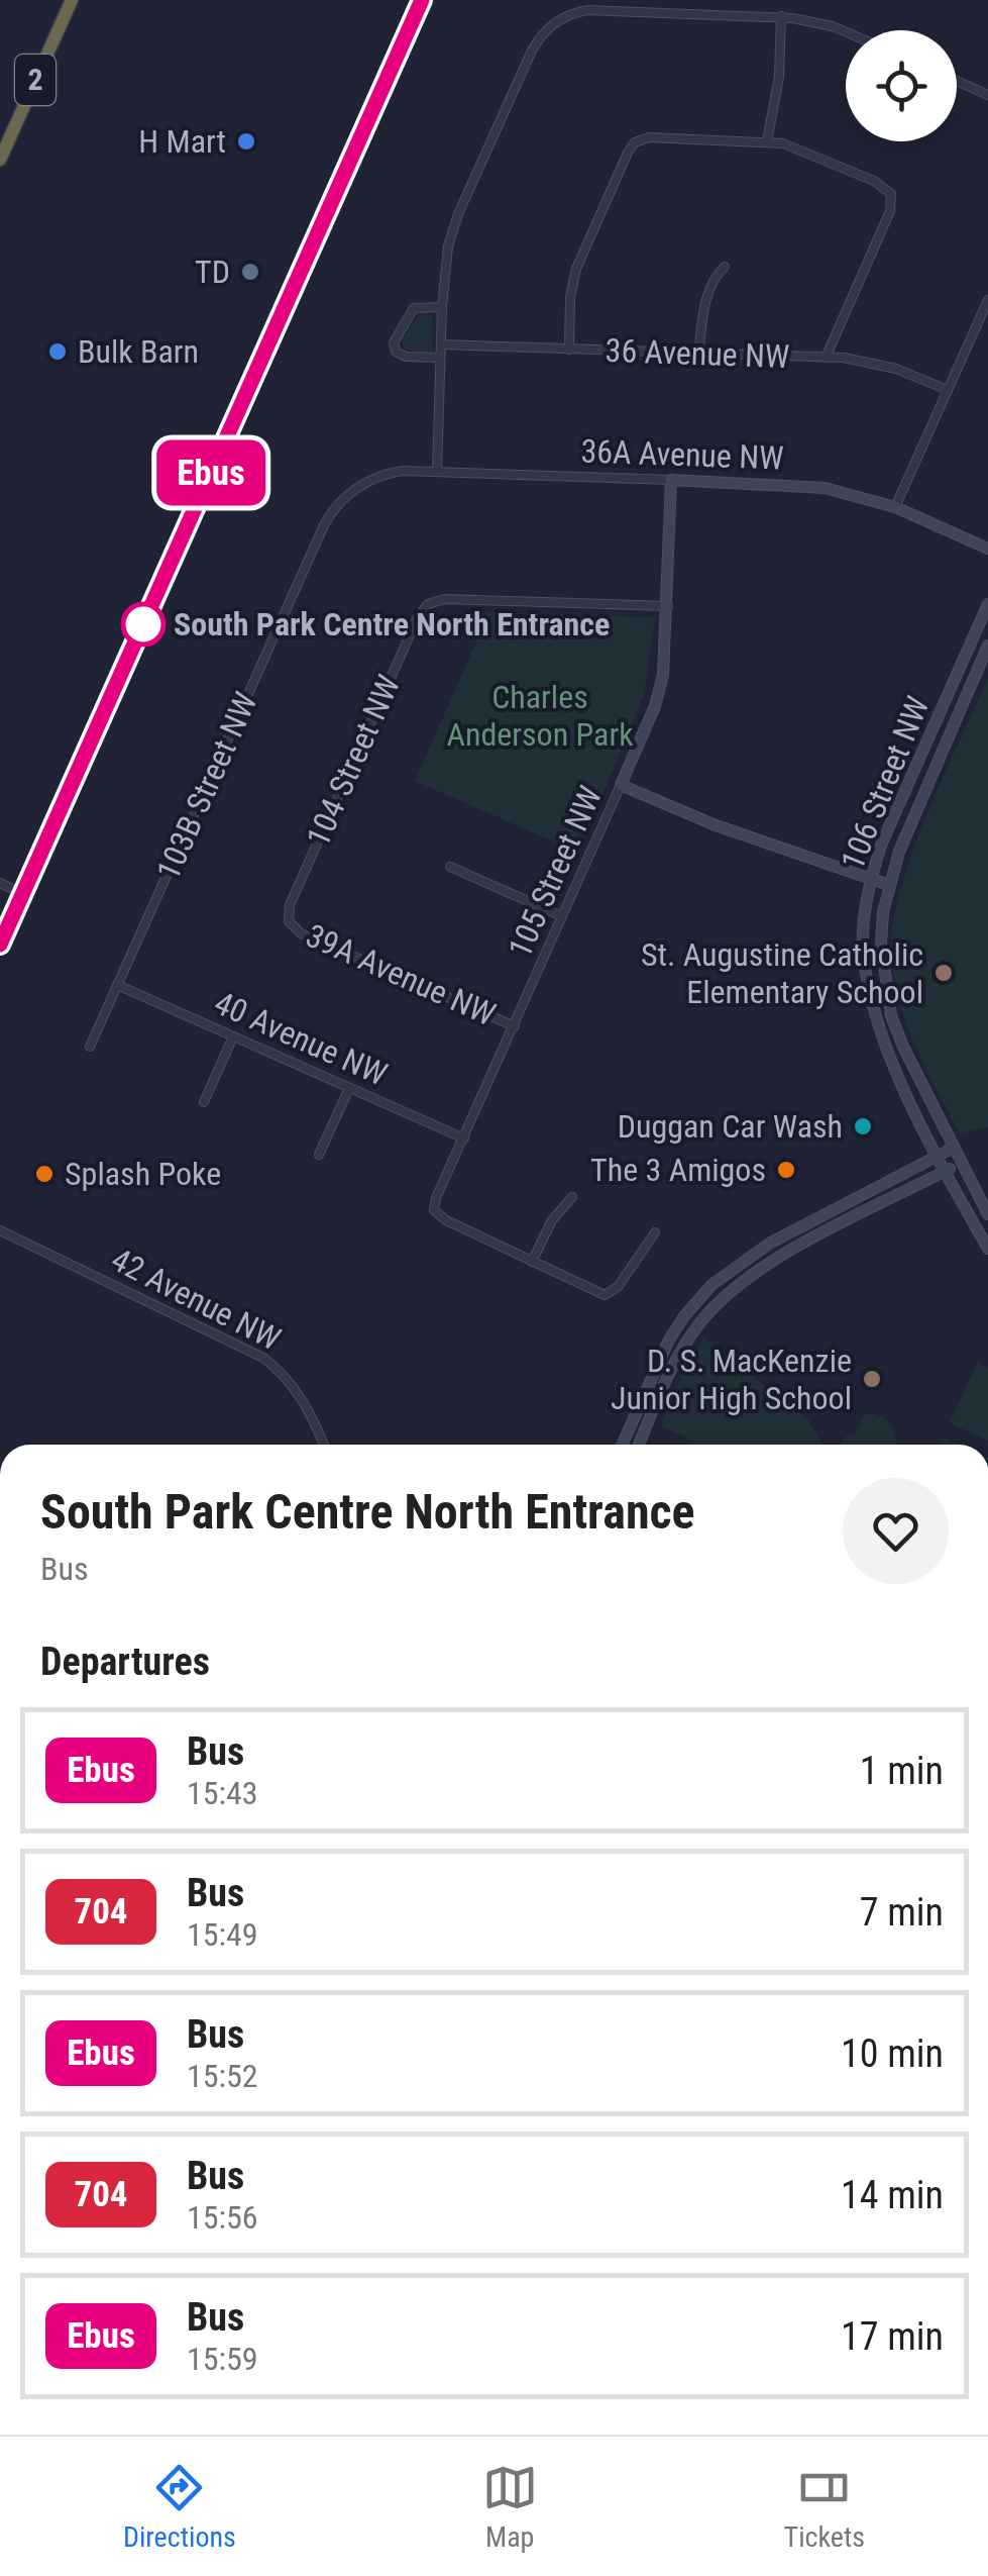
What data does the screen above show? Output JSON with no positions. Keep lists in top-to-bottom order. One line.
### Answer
{"streets":{"highway":["2"],"street":["36 Avenue NW","36A Avenue NW","104 Street NW","106 Street NW","103B Street NW","105 Street NW","39A Avenue NW","40 Avenue NW","42 Avenue NW"]},"crossings":[["36A Avenue NW","103B Street NW"],["36A Avenue NW","105 Street NW"],["104 Street NW","105 Street NW"],["104 Street NW","39A Avenue NW"],["103B Street NW","40 Avenue NW"],["105 Street NW","39A Avenue NW"],["105 Street NW","40 Avenue NW"]],"parks":["Charles Anderson Park"],"places":["H Mart","TD","Bulk Barn","South Park Centre North Entrance","St. Augustine Catholic Elementary School","Duggan Car Wash","The 3 Amigos","Splash Poke","D. S. MacKenzie Junior High School"],"lines":["bus line Ebus"],"page":{"on_map":"Ebus","heading":[["South Park Centre North Entrance","Bus"],"Departures"],"list":[{"mark":"Ebus","name":"Bus","note":"15:43","value":"1 min"},{"mark":"704","name":"Bus","note":"15:49","value":"7 min"},{"mark":"Ebus","name":"Bus","note":"15:52","value":"10 min"},{"mark":"704","name":"Bus","note":"15:56","value":"14 min"},{"mark":"Ebus","name":"Bus","note":"15:59","value":"17 min"}],"tabs":["Directions","Map","Tickets"]}}
